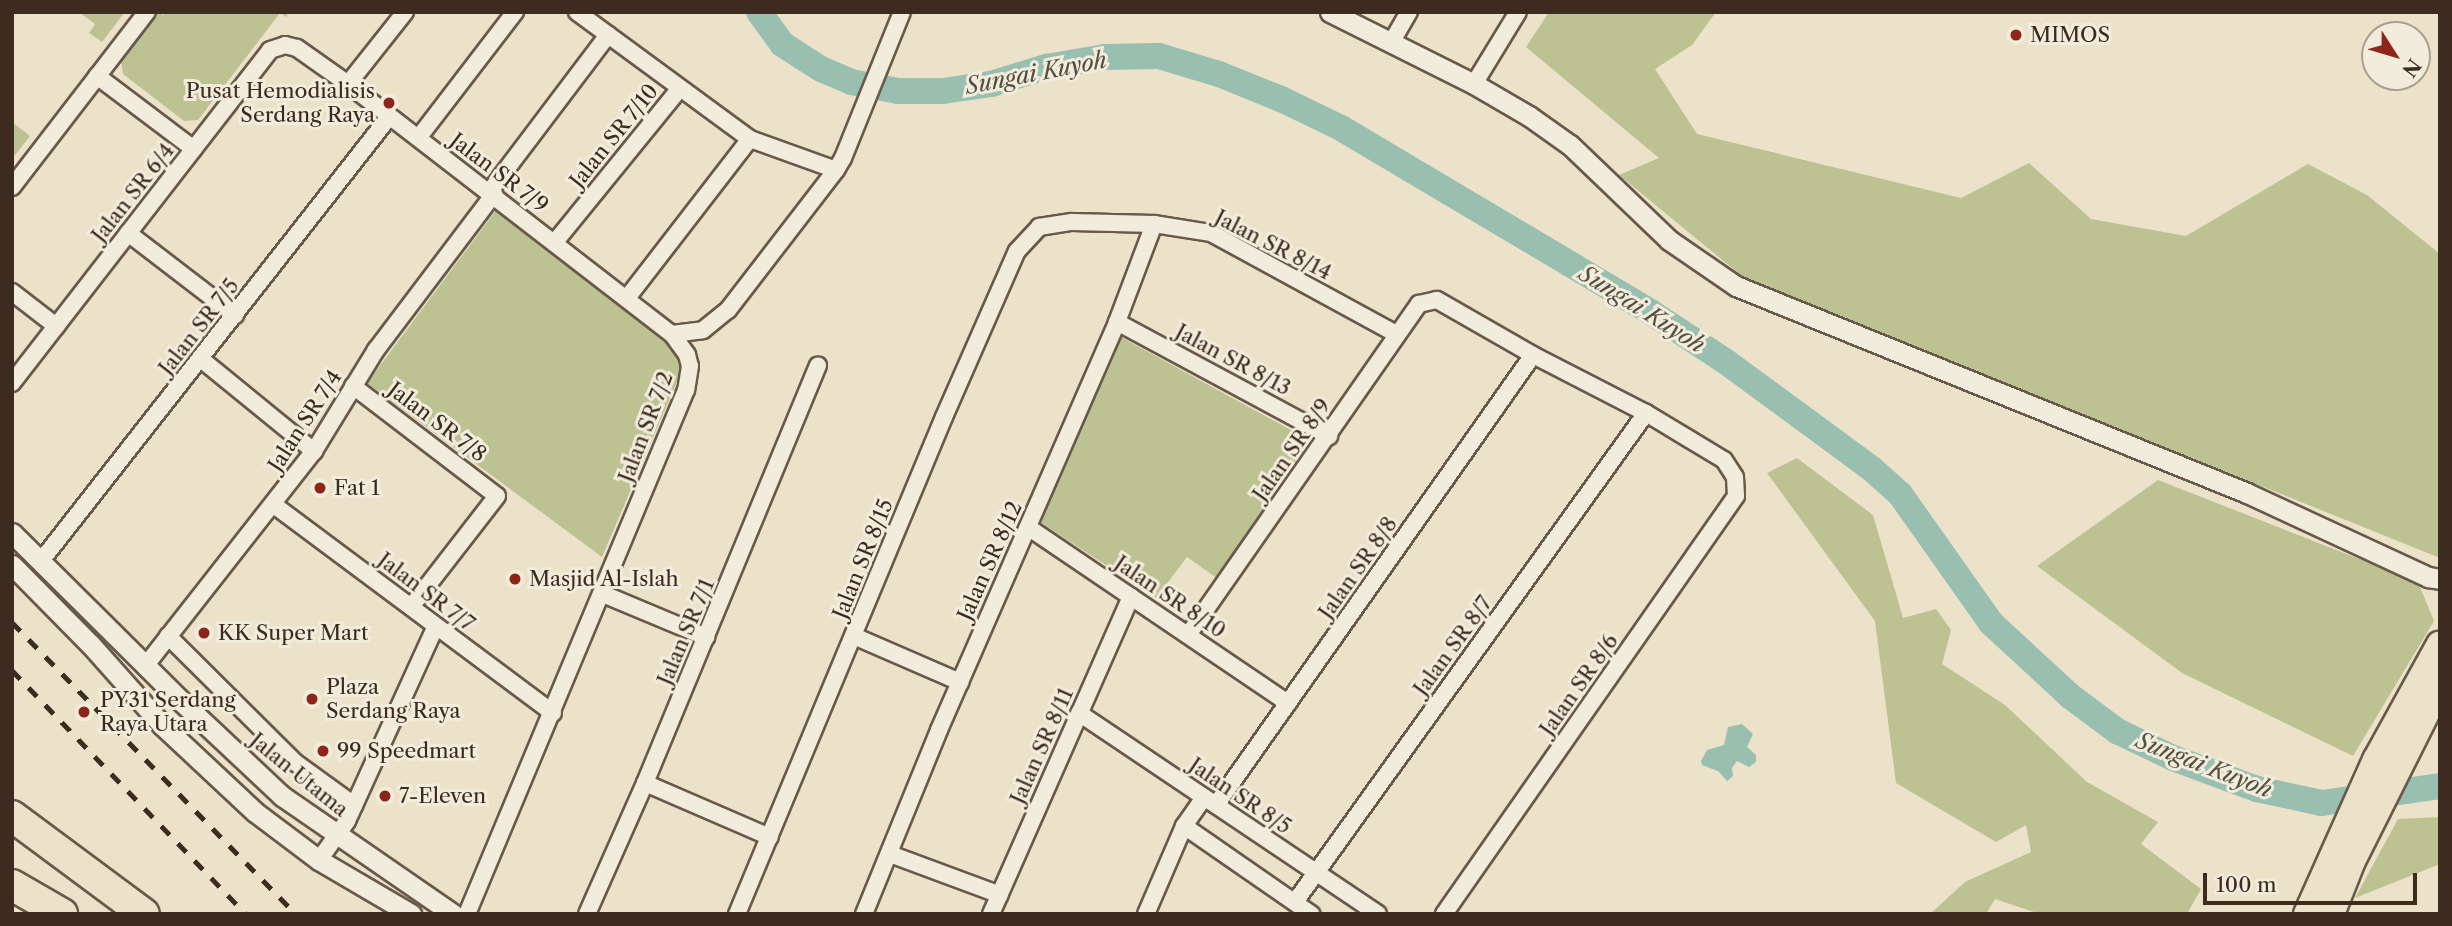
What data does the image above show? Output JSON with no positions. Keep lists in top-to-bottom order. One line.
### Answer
{"streets":{"street":["Jalan SR 7/10","Jalan SR 7/9","Jalan SR 6/4","Jalan SR 8/14","Jalan SR 7/5","Jalan SR 8/13","Jalan SR 7/4","Jalan SR 7/8","Jalan SR 7/2","Jalan SR 8/9","Jalan SR 8/15","Jalan SR 8/12","Jalan SR 8/8","Jalan SR 7/7","Jalan SR 8/10","Jalan SR 7/1","Jalan SR 8/7","Jalan SR 8/6","Jalan SR 8/11","Jalan Utama","Jalan SR 8/5"]},"crossings":[["Jalan SR 7/10","Jalan SR 7/9"],["Jalan SR 7/9","Jalan SR 6/4"],["Jalan SR 7/9","Jalan SR 7/5"],["Jalan SR 7/9","Jalan SR 7/4"],["Jalan SR 7/9","Jalan SR 7/2"],["Jalan SR 8/14","Jalan SR 8/9"],["Jalan SR 8/14","Jalan SR 8/15"],["Jalan SR 8/14","Jalan SR 8/12"],["Jalan SR 7/5","Jalan Utama"],["Jalan SR 8/13","Jalan SR 8/9"],["Jalan SR 8/13","Jalan SR 8/12"],["Jalan SR 7/4","Jalan SR 7/8"],["Jalan SR 7/4","Jalan SR 7/7"],["Jalan SR 7/4","Jalan Utama"],["Jalan SR 7/8","Jalan SR 7/7"],["Jalan SR 7/2","Jalan SR 7/7"],["Jalan SR 8/9","Jalan SR 8/8"],["Jalan SR 8/9","Jalan SR 8/10"],["Jalan SR 8/12","Jalan SR 8/10"],["Jalan SR 8/8","Jalan SR 8/10"],["Jalan SR 8/8","Jalan SR 8/5"],["Jalan SR 8/10","Jalan SR 8/11"],["Jalan SR 8/7","Jalan SR 8/6"],["Jalan SR 8/7","Jalan SR 8/5"],["Jalan SR 8/11","Jalan SR 8/5"]],"water":["Sungai Kuyoh"],"places":["MIMOS","Pusat Hemodialisis Serdang Raya","Fat 1","Masjid Al-Islah","KK Super Mart","Plaza Serdang Raya","PY31 Serdang Raya Utara","99 Speedmart","7-Eleven"],"scale_bar":"100 m","north":"bottom right"}
